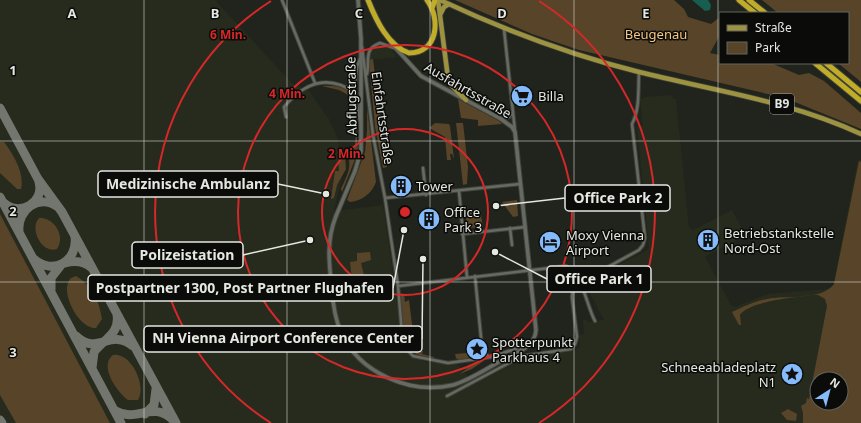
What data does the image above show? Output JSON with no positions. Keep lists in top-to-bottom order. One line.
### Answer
{"streets":{"main road":["B9"],"street":["Ausfahrtsstraße","Abflugstraße","Einfahrtsstraße"]},"crossings":[["Ausfahrtsstraße","Abflugstraße"],["Ausfahrtsstraße","Einfahrtsstraße"],["Abflugstraße","Einfahrtsstraße"]],"parks":["Beugenau"],"places":{"supermarket":["Billa"],"building":["Tower","Office Park 3","Betriebstankstelle Nord-Ost"],"other":["Medizinische Ambulanz","Office Park 2","Postpartner 1300, Post Partner Flughafen","Polizeistation","Office Park 1","NH Vienna Airport Conference Center"],"hotel":["Moxy Vienna Airport"],"place":["Spotterpunkt Parkhaus 4","Schneeabladeplatz N1"]},"legend":["Straße","Park"],"north":"top right","grid":{"columns":["A","B","C","D","E"],"rows":["1","2","3"]},"rings":["6 Min.","4 Min.","2 Min."]}
